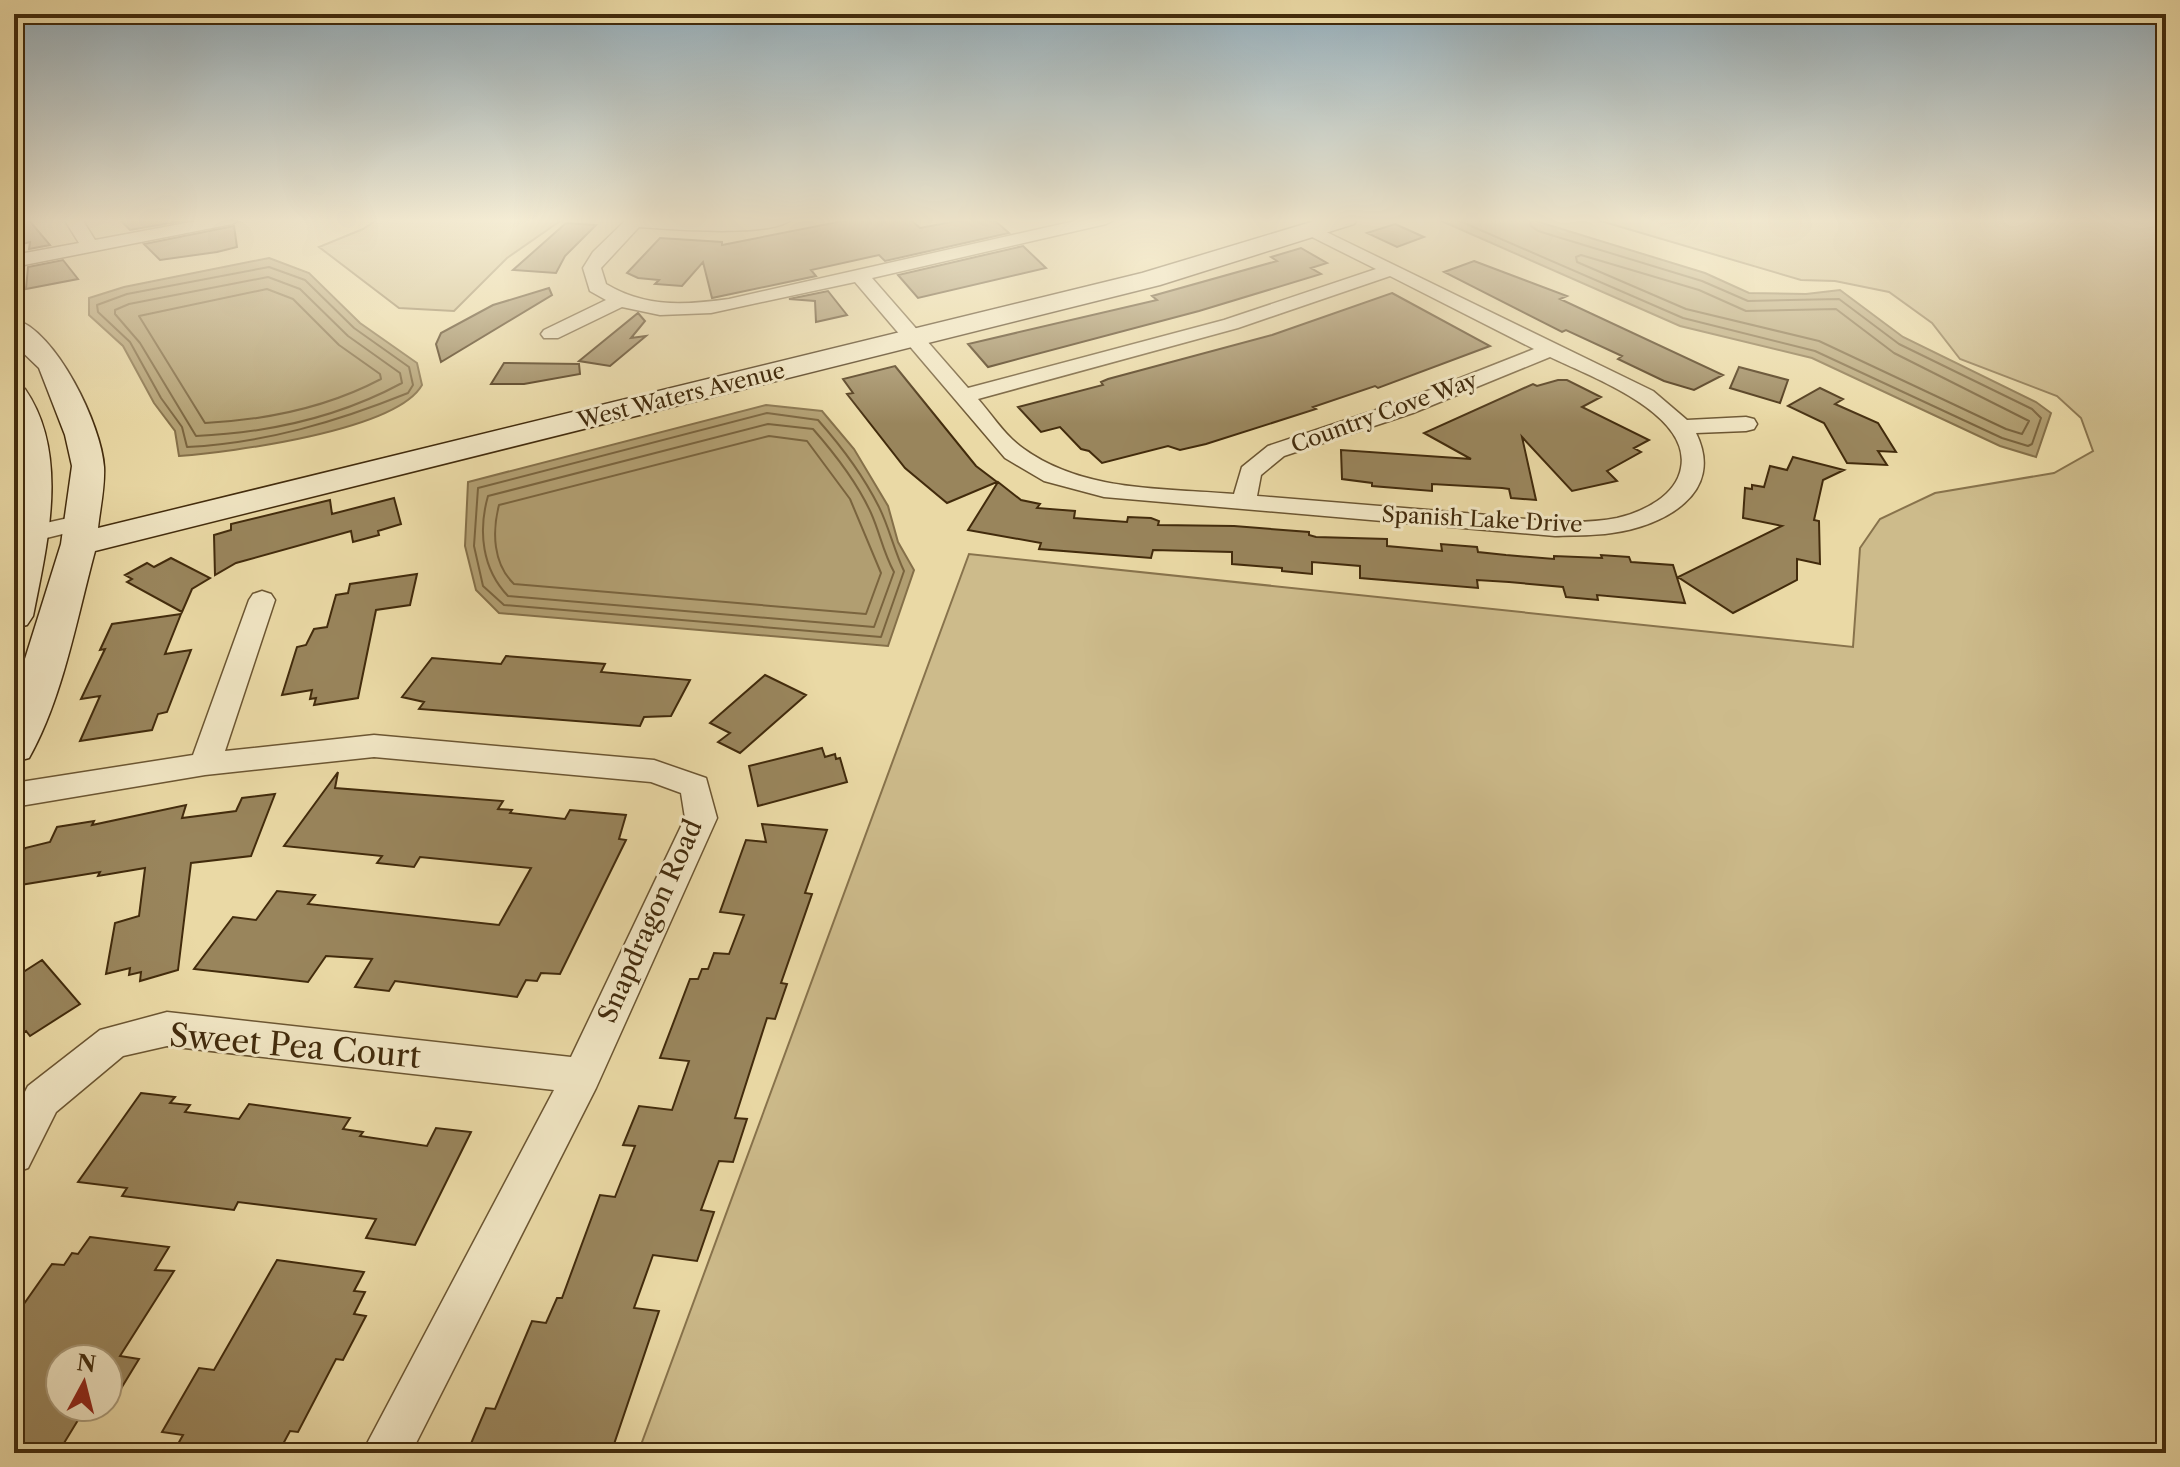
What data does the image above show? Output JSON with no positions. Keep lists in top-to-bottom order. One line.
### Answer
{"streets":{"street":["West Waters Avenue","Country Cove Way","Spanish Lake Drive","Snapdragon Road","Sweet Pea Court"]},"crossings":[["West Waters Avenue","Spanish Lake Drive"],["Country Cove Way","Spanish Lake Drive"],["Snapdragon Road","Sweet Pea Court"]],"north":"top"}
